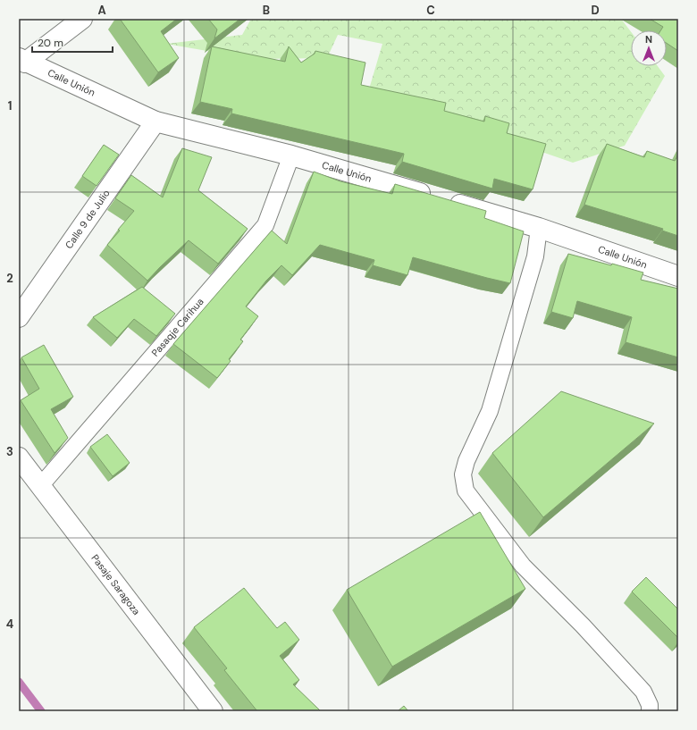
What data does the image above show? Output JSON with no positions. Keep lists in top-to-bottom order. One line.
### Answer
{"streets":{"street":["Calle Unión","Calle 9 de Julio","Pasaje Saragoza"],"lane":["Pasaqje Carihua"]},"crossings":[["Calle Unión","Calle 9 de Julio"],["Calle Unión","Pasaqje Carihua"],["Pasaqje Carihua","Pasaje Saragoza"]],"scale_bar":"20 m","north":"top","grid":{"columns":["A","B","C","D"],"rows":["1","2","3","4"]}}
